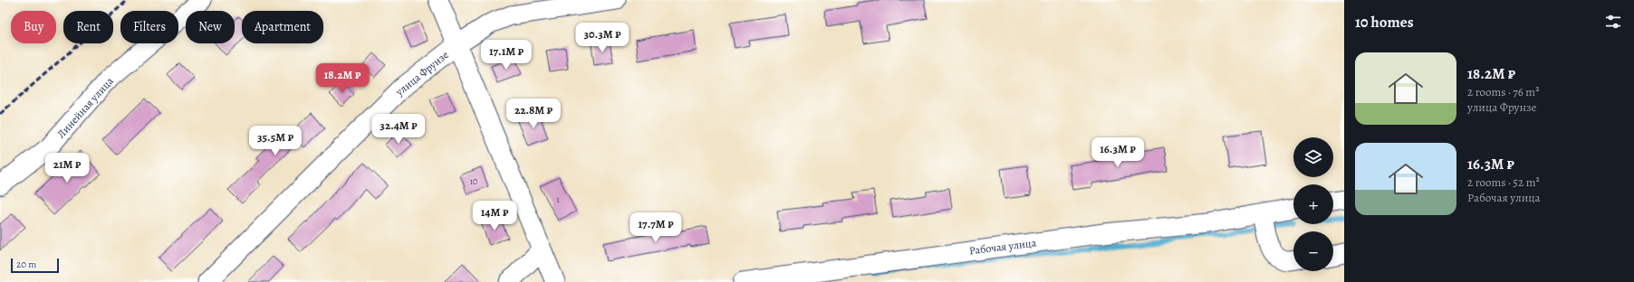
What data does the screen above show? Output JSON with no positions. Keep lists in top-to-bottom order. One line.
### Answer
{"streets":{"street":["улица Фрунзе","Линейная улица","Рабочая улица"]},"house_numbers":["10","1"],"scale_bar":"20 m","page":{"heading":"10 homes","chip":["Buy","Rent","Filters","New","Apartment"],"price":["30.3M ₽","17.1M ₽","18.2M ₽","22.8M ₽","32.4M ₽","35.5M ₽","16.3M ₽","21M ₽","14M ₽","17.7M ₽"],"list":[{"name":"18.2M ₽","note":"2 rooms · 76 m² · улица Фрунзе"},{"name":"16.3M ₽","note":"2 rooms · 52 m² · Рабочая улица"}],"map_buttons":["+","−"],"scale":"20 m"}}
